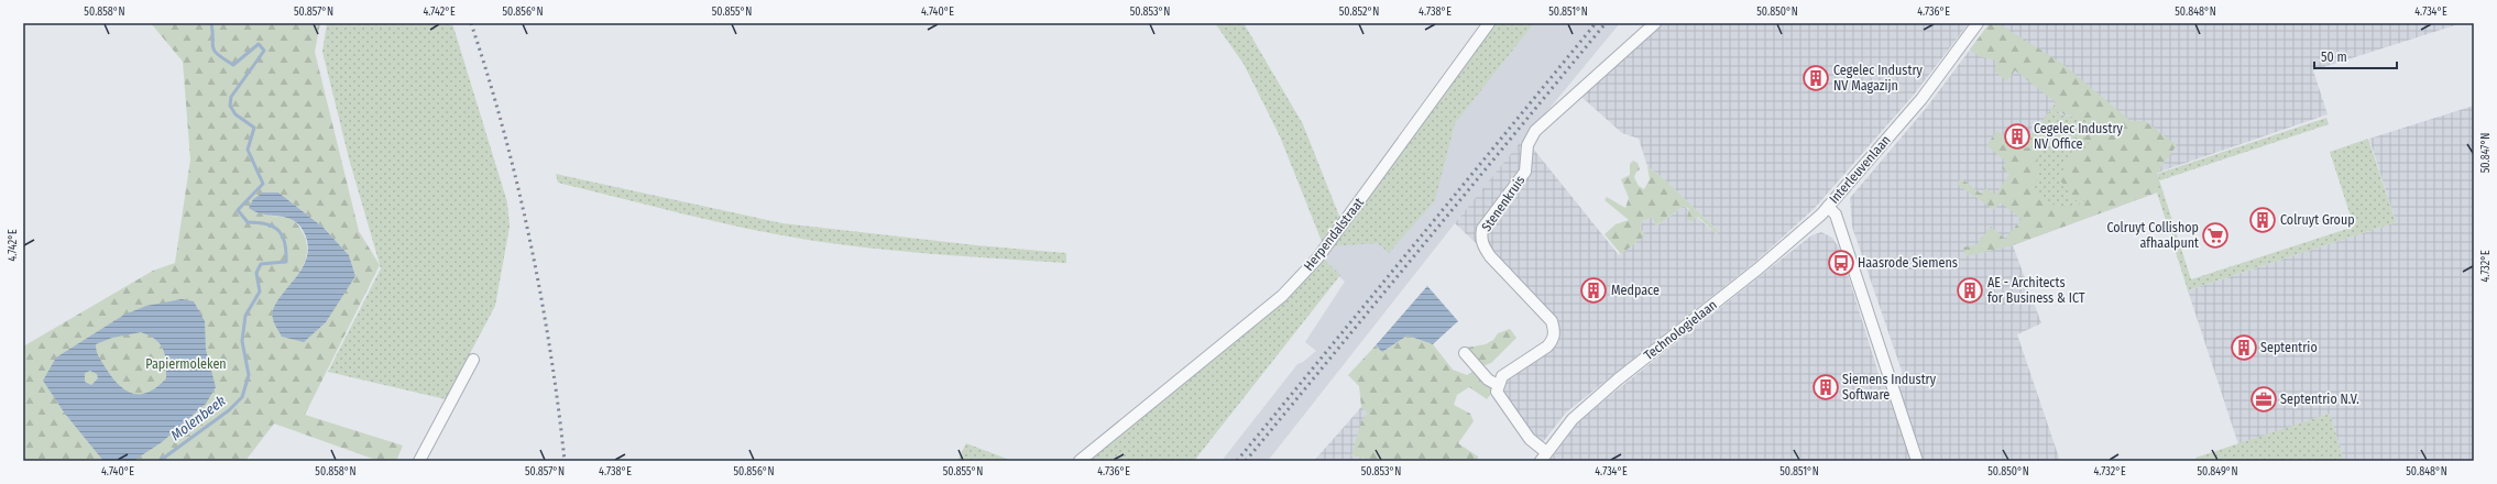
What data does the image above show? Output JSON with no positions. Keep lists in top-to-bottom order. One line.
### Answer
{"streets":{"street":["Interleuvenlaan","Stenenkruis","Herpendalstraat","Technologielaan"]},"crossings":[["Interleuvenlaan","Technologielaan"]],"water":["Molenbeek"],"parks":["Papiermoleken"],"places":{"building":["Cegelec Industry NV Magazijn","Cegelec Industry NV Office","Colruyt Group","Medpace","AE - Architects for Business & ICT","Septentrio","Siemens Industry Software"],"supermarket":["Colruyt Collishop afhaalpunt"],"bus stop":["Haasrode Siemens"],"office":["Septentrio N.V."]},"scale_bar":"50 m","coordinates":["50.858°N","50.857°N","4.742°E","50.856°N","50.855°N","4.740°E","50.853°N","50.852°N","4.738°E","50.851°N","50.850°N","4.736°E","50.848°N","4.734°E","50.847°N","4.732°E","50.849°N"]}
